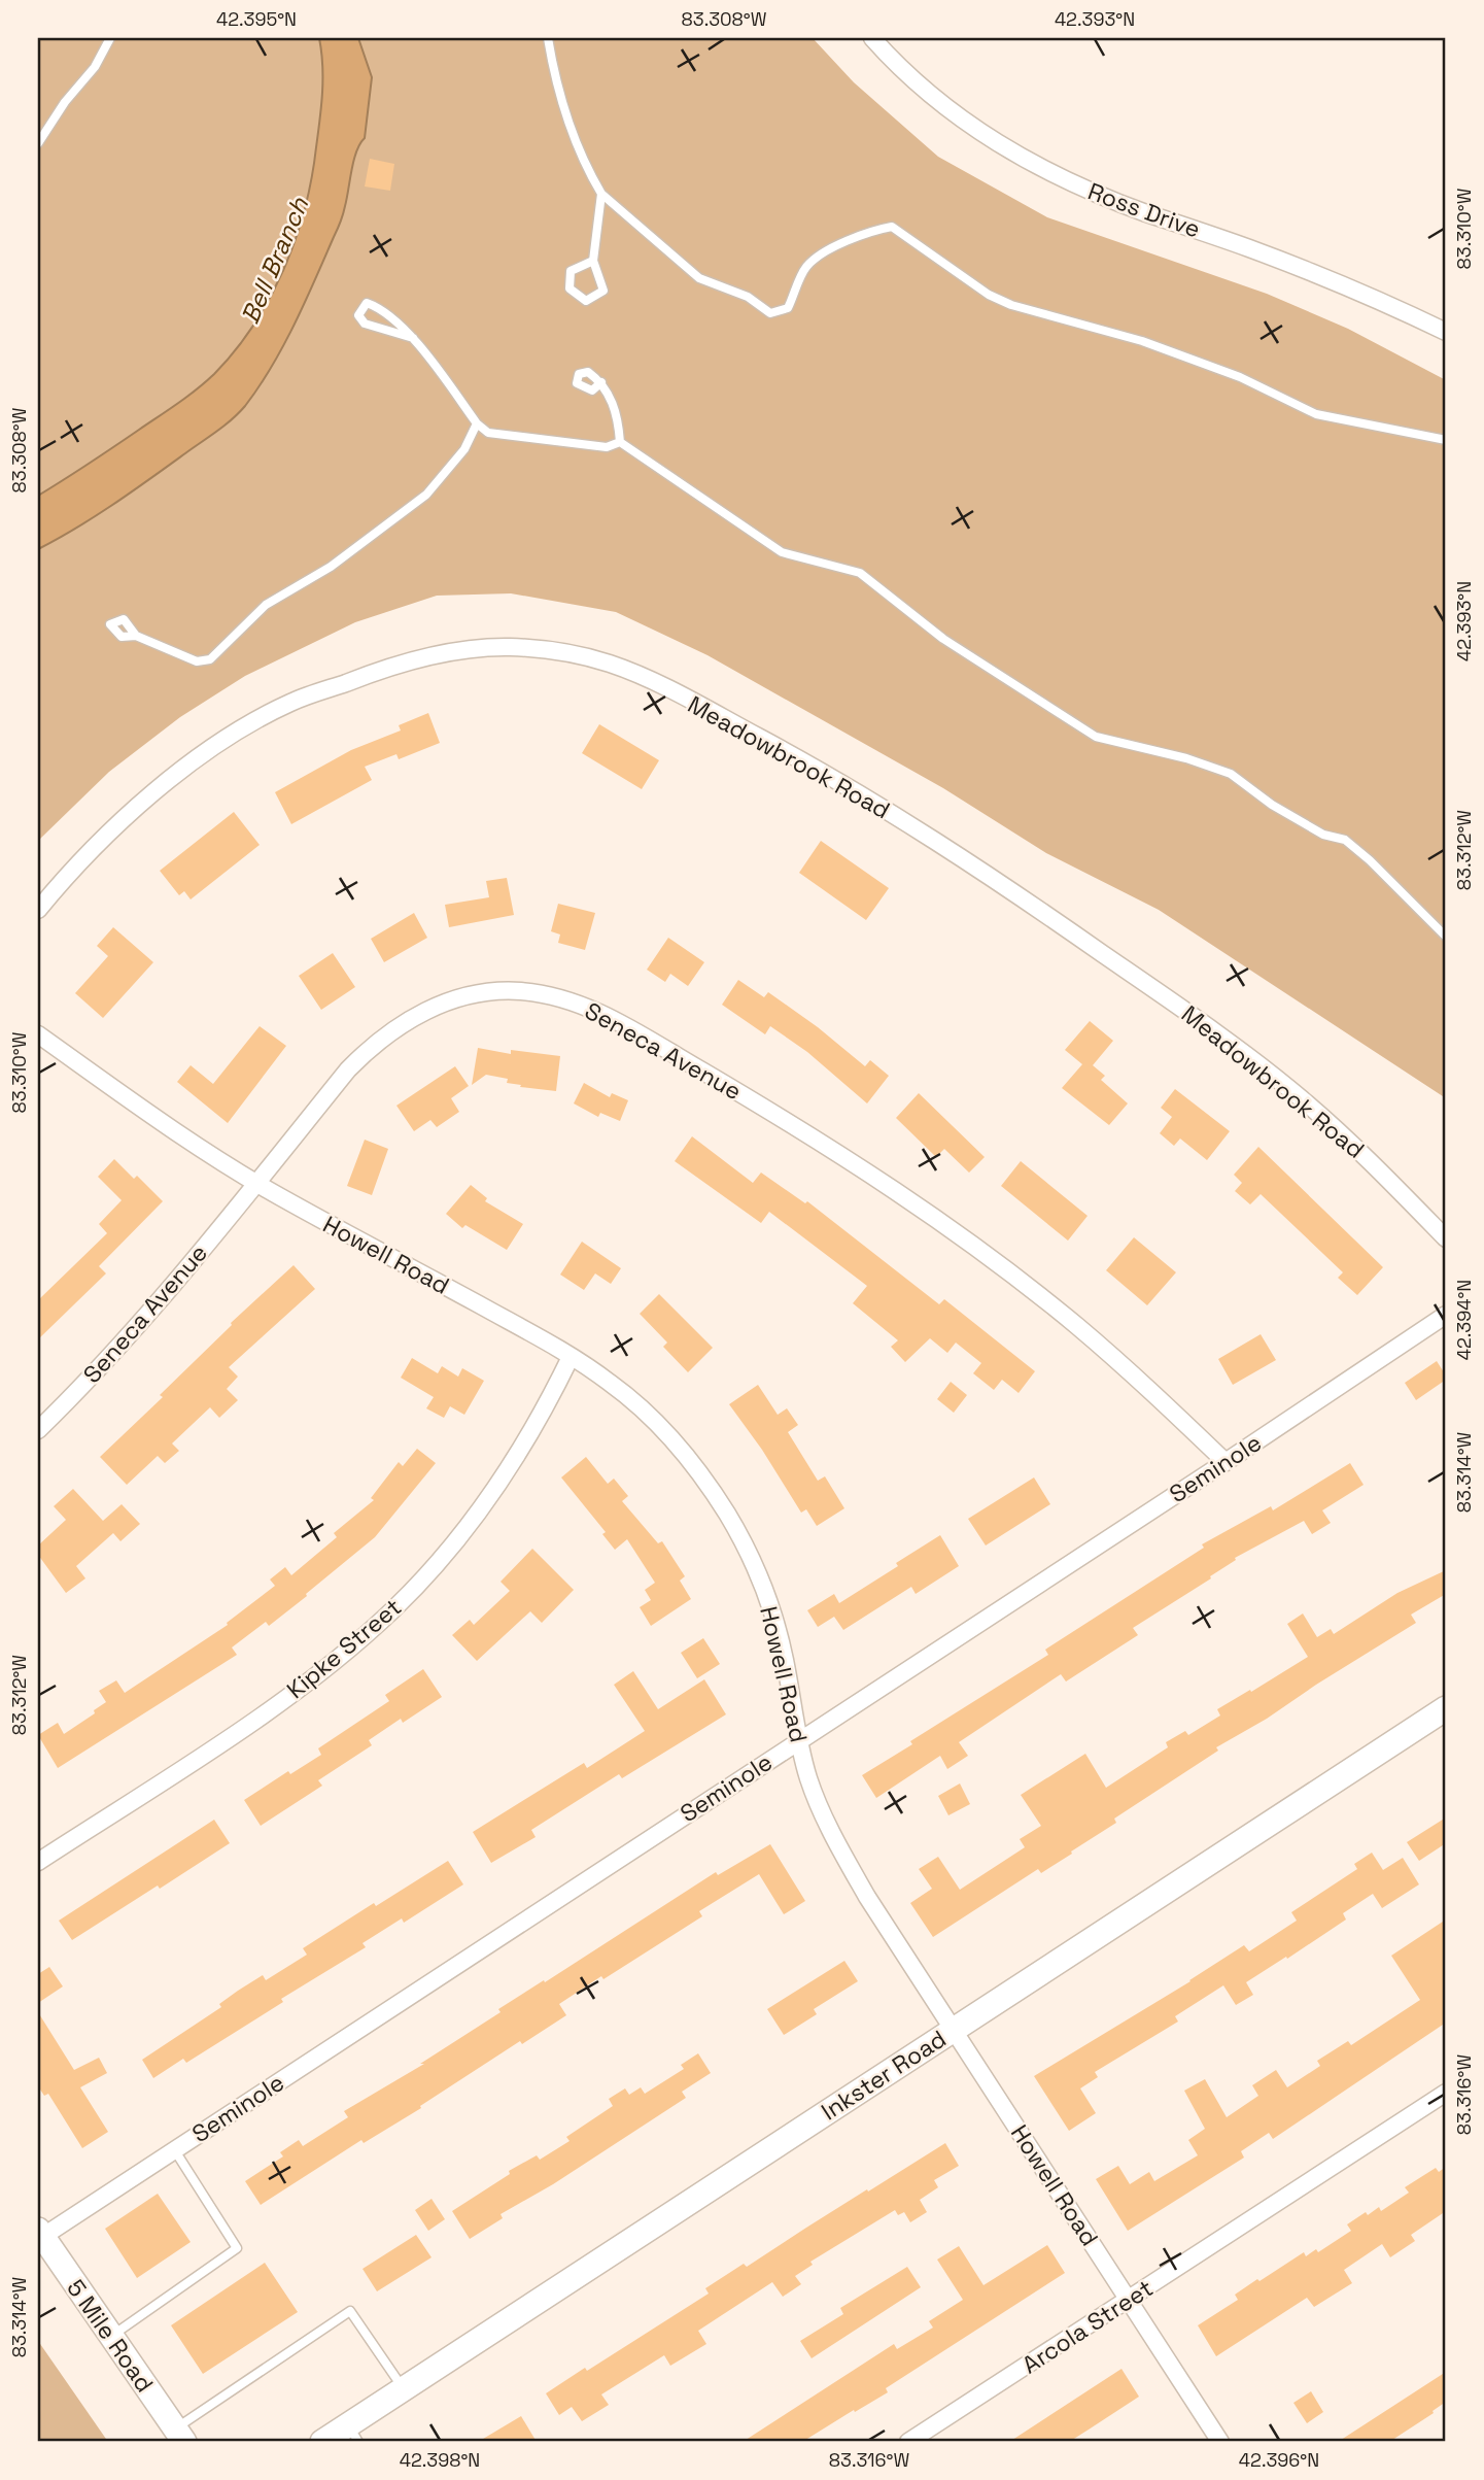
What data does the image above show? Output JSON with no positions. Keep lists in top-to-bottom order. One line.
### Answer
{"streets":{"main road":["Inkster Road","5 Mile Road"],"street":["Ross Drive","Meadowbrook Road","Seneca Avenue","Howell Road","Seminole","Kipke Street","Arcola Street"]},"crossings":[["Seneca Avenue","Howell Road"],["Seneca Avenue","Seminole"],["Howell Road","Seminole"],["Howell Road","Kipke Street"],["Howell Road","Inkster Road"],["Howell Road","Arcola Street"],["Seminole","5 Mile Road"]],"water":["Bell Branch"],"coordinates":["42.395°N","83.308°W","42.393°N","83.310°W","83.312°W","42.394°N","83.314°W","83.316°W","42.398°N","42.396°N"]}
